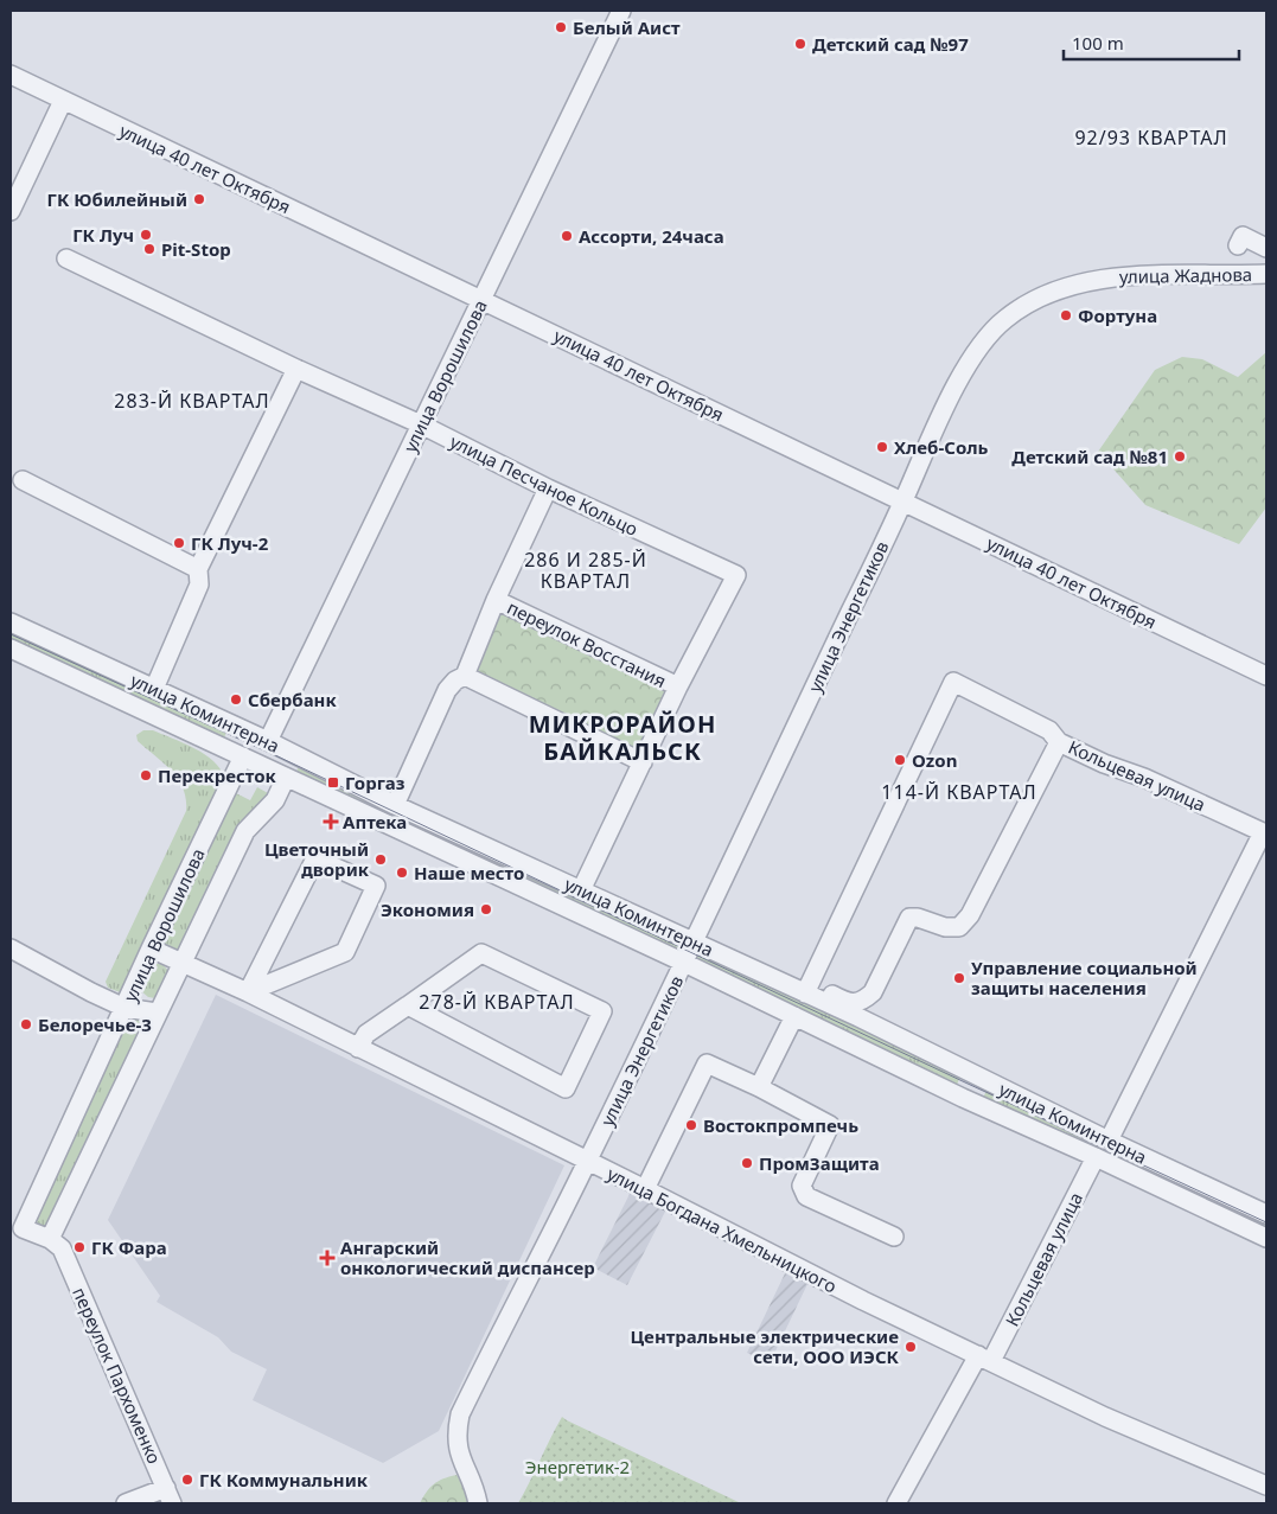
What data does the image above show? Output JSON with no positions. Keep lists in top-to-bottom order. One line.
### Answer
{"streets":{"street":["улица 40 лет Октября","улица Жаднова","улица Ворошилова","улица Песчаное Кольцо","улица Энергетиков","переулок Восстания","улица Коминтерна","Кольцевая улица","улица Богдана Хмельницкого","переулок Пархоменко"]},"crossings":[["улица 40 лет Октября","улица Жаднова"],["улица 40 лет Октября","улица Ворошилова"],["улица 40 лет Октября","улица Энергетиков"],["улица Жаднова","улица Энергетиков"],["улица Ворошилова","улица Песчаное Кольцо"],["улица Ворошилова","улица Коминтерна"],["улица Ворошилова","улица Богдана Хмельницкого"],["улица Ворошилова","переулок Пархоменко"],["улица Песчаное Кольцо","переулок Восстания"],["улица Песчаное Кольцо","улица Коминтерна"],["улица Энергетиков","улица Коминтерна"],["улица Энергетиков","улица Богдана Хмельницкого"],["улица Коминтерна","Кольцевая улица"],["Кольцевая улица","улица Богдана Хмельницкого"]],"districts":["92/93 КВАРТАЛ","283-Й КВАРТАЛ","286 И 285-Й КВАРТАЛ","МИКРОРАЙОН БАЙКАЛЬСК","114-Й КВАРТАЛ","278-Й КВАРТАЛ"],"parks":["Энергетик-2"],"places":{"other":["Белый Аист","Детский сад №97","ГК Юбилейный","ГК Луч","Ассорти, 24часа","Pit-Stop","Фортуна","Хлеб-Соль","Детский сад №81","ГК Луч-2","Сбербанк","Ozon","Перекресток","Цветочный дворик","Наше место","Экономия","Управление социальной защиты населения","Белоречье-3","Востокпромпечь","ПромЗащита","ГК Фара","Центральные электрические сети, ООО ИЭСК","ГК Коммунальник"],"transit":["Горгаз"],"health":["Аптека","Ангарский онкологический диспансер"]},"scale_bar":"100 m"}
